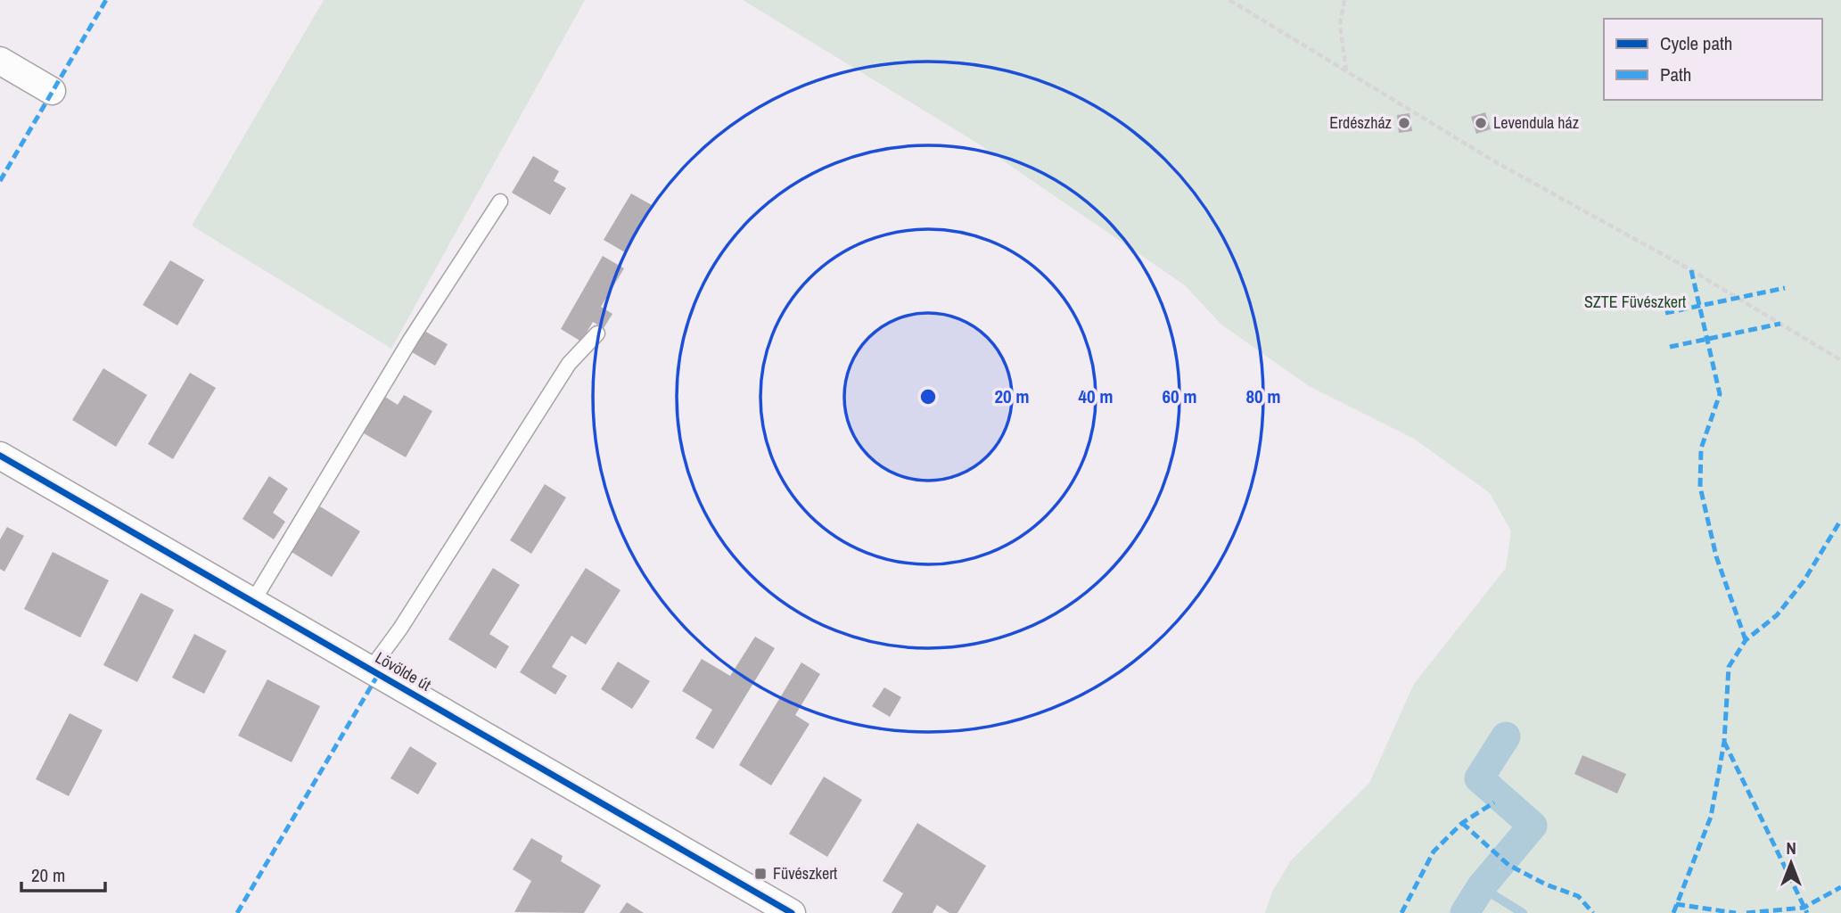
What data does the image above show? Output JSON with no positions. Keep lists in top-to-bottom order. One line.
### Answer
{"streets":{"street":["Lövölde út"]},"parks":["SZTE Füvészkert"],"places":{"other":["Erdészház","Levendula ház"],"transit":["Füvészkert"]},"legend":["Cycle path","Path"],"scale_bar":"20 m","north":"top","rings":["20 m","40 m","60 m","80 m"]}
